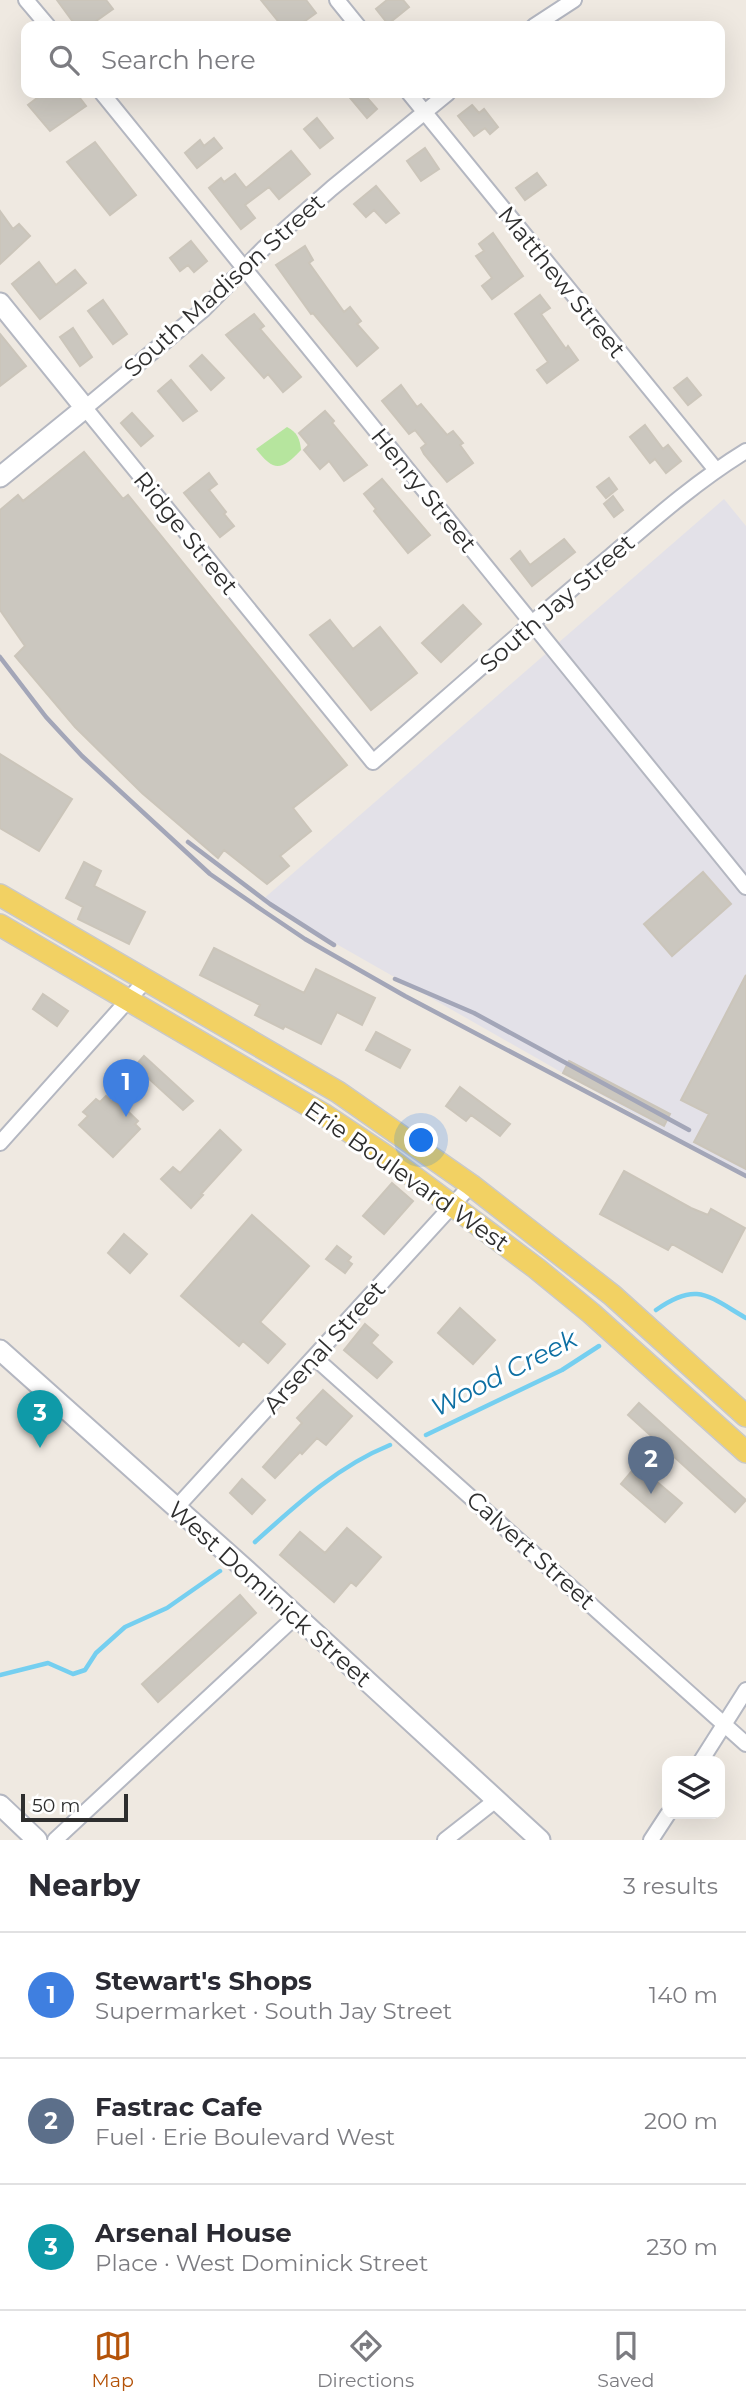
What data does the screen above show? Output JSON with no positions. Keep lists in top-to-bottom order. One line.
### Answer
{"streets":{"main road":["Erie Boulevard West"],"street":["Matthew Street","South Madison Street","Henry Street","Ridge Street","South Jay Street","Arsenal Street","Calvert Street","West Dominick Street"]},"crossings":[["Matthew Street","South Madison Street"],["Matthew Street","South Jay Street"],["South Madison Street","Henry Street"],["South Madison Street","Ridge Street"],["Henry Street","South Jay Street"],["Ridge Street","South Jay Street"],["Erie Boulevard West","Arsenal Street"],["Arsenal Street","Calvert Street"],["Arsenal Street","West Dominick Street"]],"water":["Wood Creek"],"scale_bar":"50 m","page":{"search":"Search here","pins":["1","3","2"],"scale":"50 m","heading":["Nearby","3 results"],"list":[{"mark":"1","name":"Stewart's Shops","note":"Supermarket · South Jay Street","value":"140 m"},{"mark":"2","name":"Fastrac Cafe","note":"Fuel · Erie Boulevard West","value":"200 m"},{"mark":"3","name":"Arsenal House","note":"Place · West Dominick Street","value":"230 m"}],"nav":["Map","Directions","Saved"]}}
